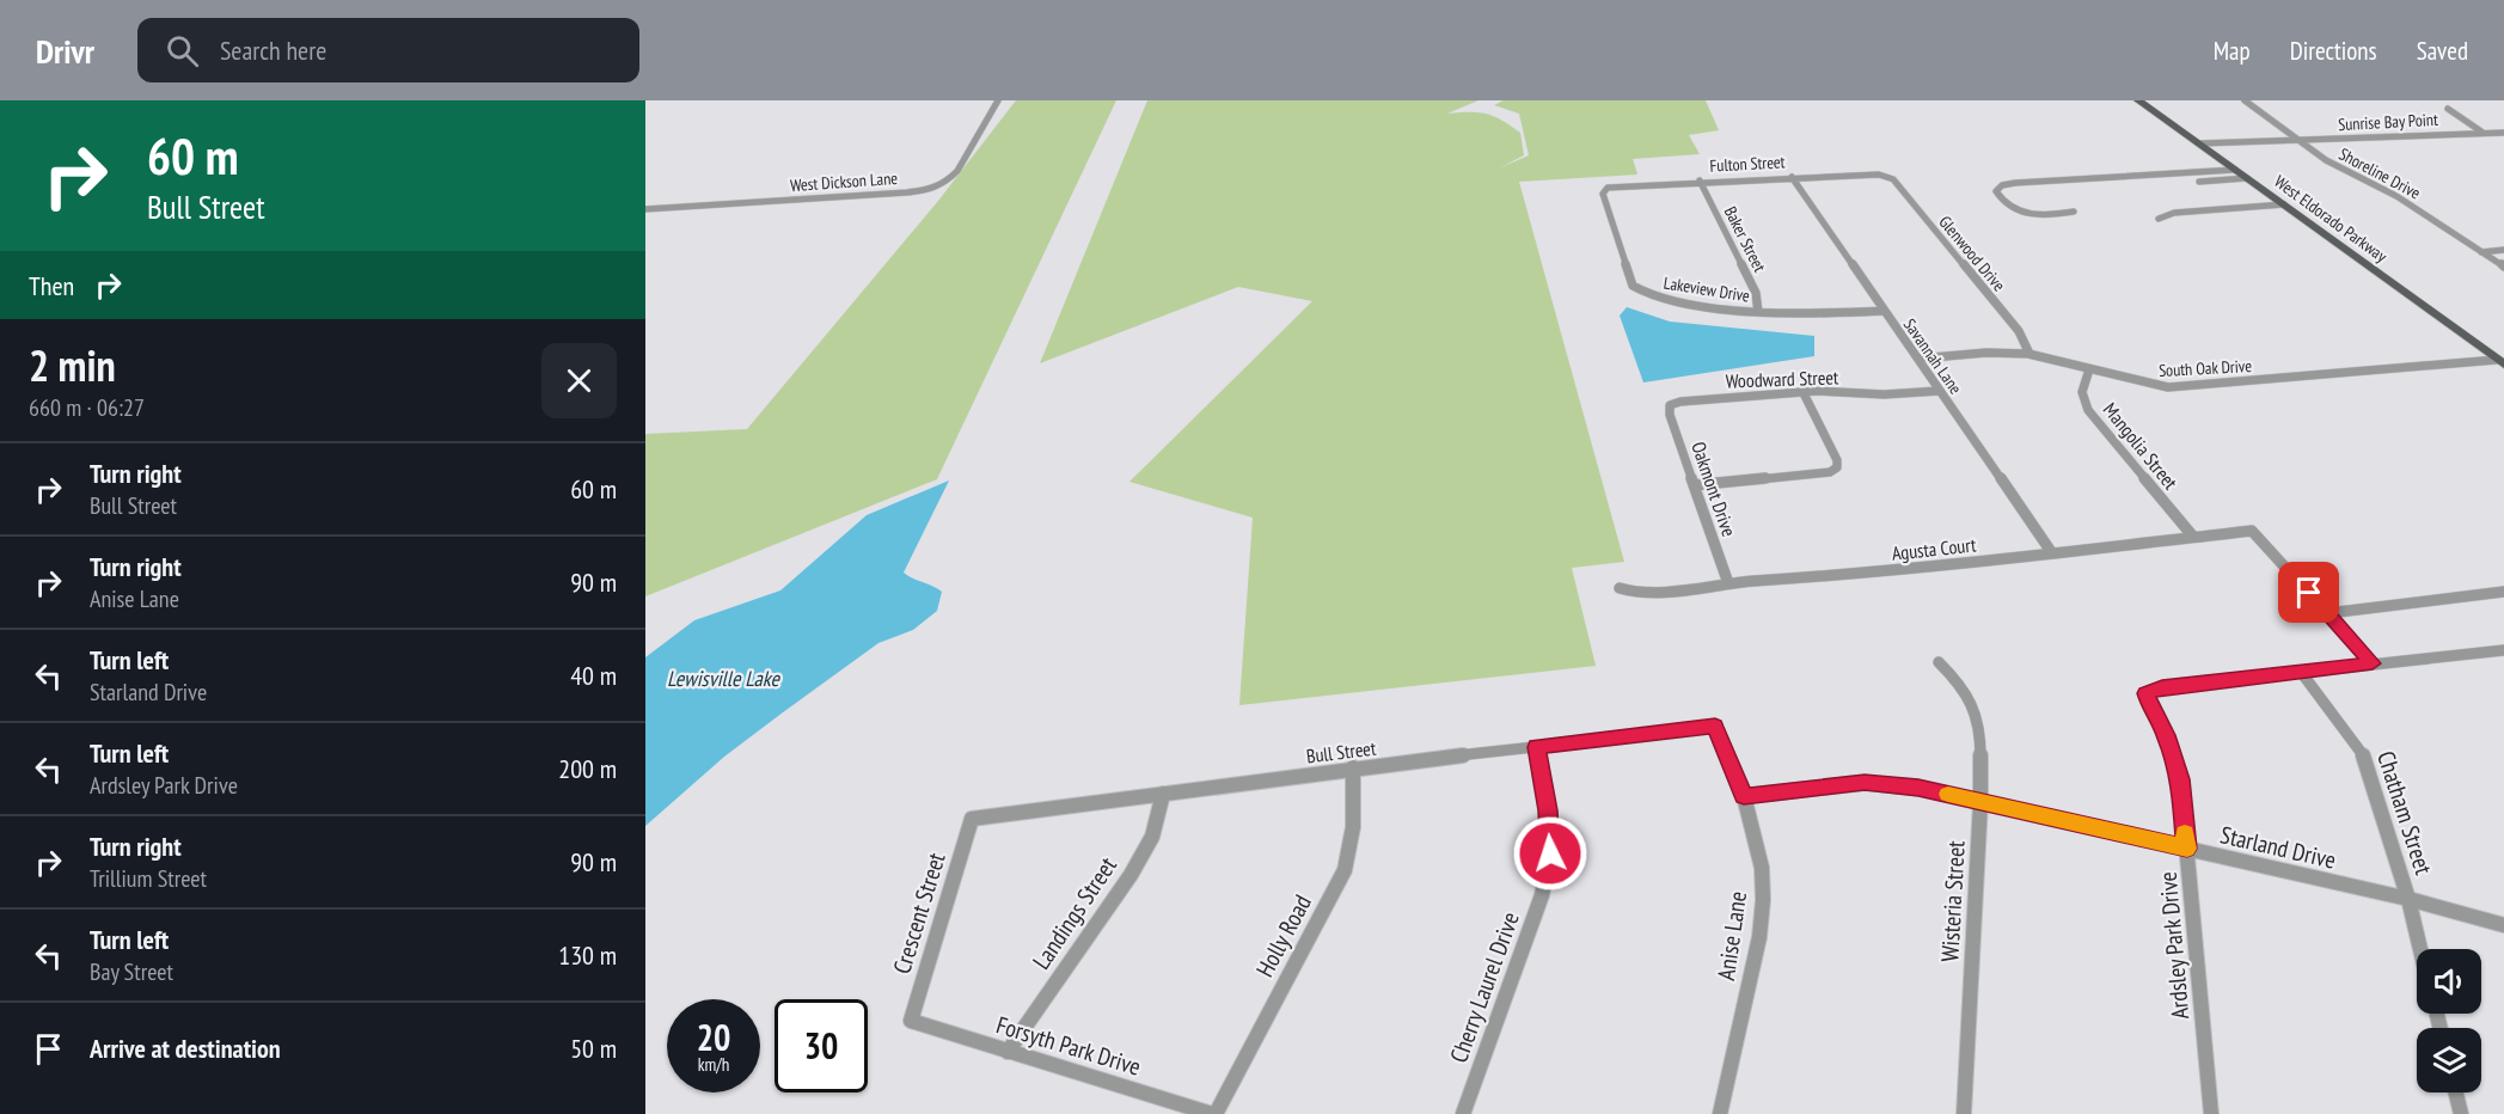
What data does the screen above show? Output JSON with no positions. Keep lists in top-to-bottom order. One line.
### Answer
{"streets":{"main road":["West Eldorado Parkway"],"street":["Sunrise Bay Point","Fulton Street","Shoreline Drive","West Dickson Lane","Baker Street","Glenwood Drive","Lakeview Drive","Savannah Lane","South Oak Drive","Woodward Street","Mangolia Street","Oakmont Drive","Agusta Court","Bull Street","Chatham Street","Starland Drive","Wisteria Street","Crescent Street","Landings Street","Holly Road","Anise Lane","Ardsley Park Drive","Cherry Laurel Drive","Forsyth Park Drive"]},"crossings":[["Sunrise Bay Point","Shoreline Drive"],["Sunrise Bay Point","West Eldorado Parkway"],["Fulton Street","Baker Street"],["Fulton Street","Glenwood Drive"],["Fulton Street","Lakeview Drive"],["Fulton Street","Savannah Lane"],["West Eldorado Parkway","South Oak Drive"],["Baker Street","Lakeview Drive"],["Glenwood Drive","South Oak Drive"],["Lakeview Drive","Savannah Lane"],["Savannah Lane","South Oak Drive"],["Savannah Lane","Woodward Street"],["Savannah Lane","Agusta Court"],["South Oak Drive","Mangolia Street"],["Woodward Street","Oakmont Drive"],["Mangolia Street","Agusta Court"],["Oakmont Drive","Agusta Court"],["Bull Street","Crescent Street"],["Bull Street","Landings Street"],["Bull Street","Holly Road"],["Bull Street","Anise Lane"],["Bull Street","Cherry Laurel Drive"],["Chatham Street","Starland Drive"],["Chatham Street","Ardsley Park Drive"],["Starland Drive","Wisteria Street"],["Starland Drive","Anise Lane"],["Starland Drive","Ardsley Park Drive"],["Crescent Street","Forsyth Park Drive"],["Landings Street","Forsyth Park Drive"],["Holly Road","Forsyth Park Drive"]],"water":["Lewisville Lake"],"page":{"header":"Drivr","search":"Search here","nav":["Map","Directions","Saved"],"turn":["60 m","Bull Street"],"then":"Then","heading":["2 min","660 m · 06:27"],"list":[{"name":"Turn right","note":"Bull Street","value":"60 m"},{"name":"Turn right","note":"Anise Lane","value":"90 m"},{"name":"Turn left","note":"Starland Drive","value":"40 m"},{"name":"Turn left","note":"Ardsley Park Drive","value":"200 m"},{"name":"Turn right","note":"Trillium Street","value":"90 m"},{"name":"Turn left","note":"Bay Street","value":"130 m"},{"name":"Arrive at destination","value":"50 m"}],"speed":"20 km/h","limit":"30"}}
